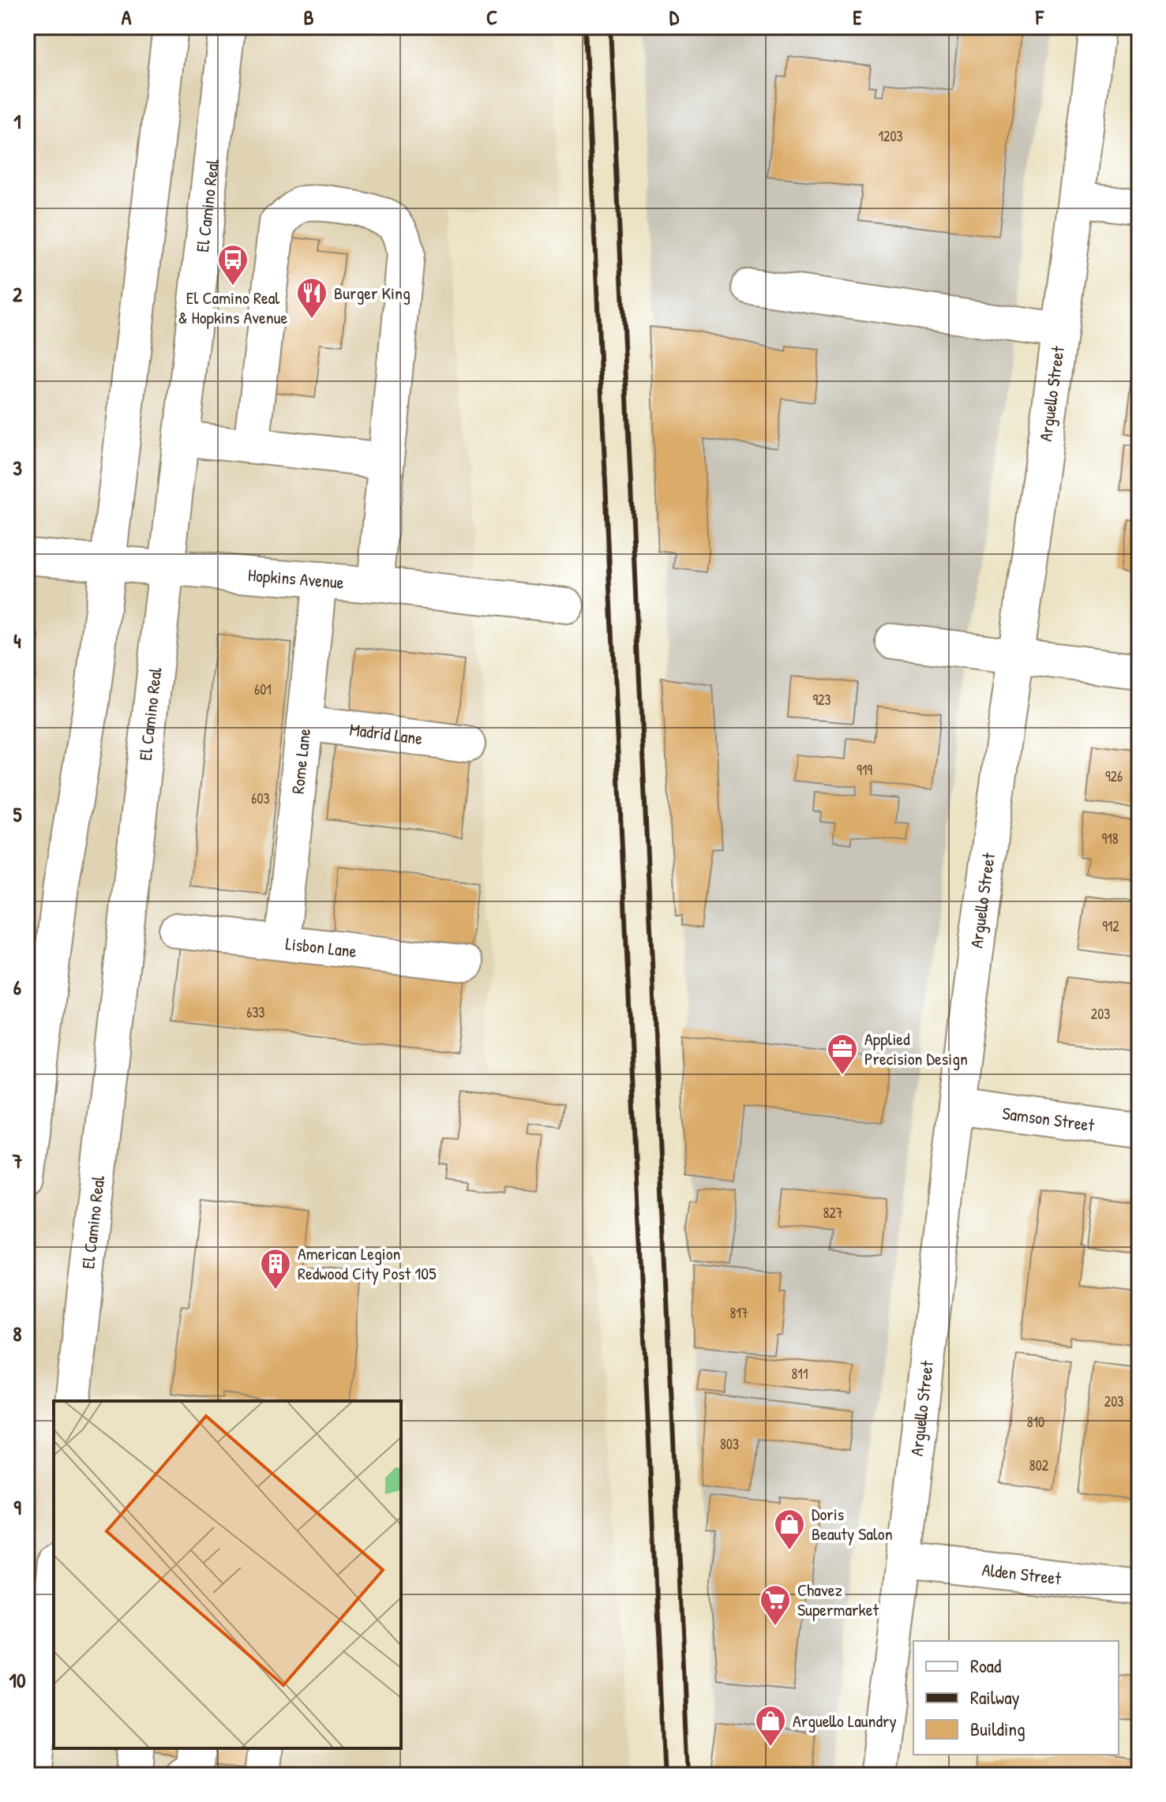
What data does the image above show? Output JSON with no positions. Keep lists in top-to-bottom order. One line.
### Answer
{"streets":{"street":["El Camino Real","Arguello Street","Hopkins Avenue","Madrid Lane","Rome Lane","Lisbon Lane","Samson Street","Alden Street"]},"crossings":[["El Camino Real","Hopkins Avenue"],["Arguello Street","Samson Street"],["Arguello Street","Alden Street"],["Hopkins Avenue","Rome Lane"],["Madrid Lane","Rome Lane"],["Rome Lane","Lisbon Lane"]],"places":{"bus stop":["El Camino Real & Hopkins Avenue"],"restaurant":["Burger King"],"office":["Applied Precision Design"],"building":["American Legion Redwood City Post 105"],"shop":["Doris Beauty Salon","Arguello Laundry"],"supermarket":["Chavez Supermarket"]},"house_numbers":["1203","601","923","919","926","603","918","912","633","203","827","817","811","203","810","803","802"],"legend":["Road","Railway","Building"],"grid":{"columns":["A","B","C","D","E","F"],"rows":["1","2","3","4","5","6","7","8","9","10"]}}
